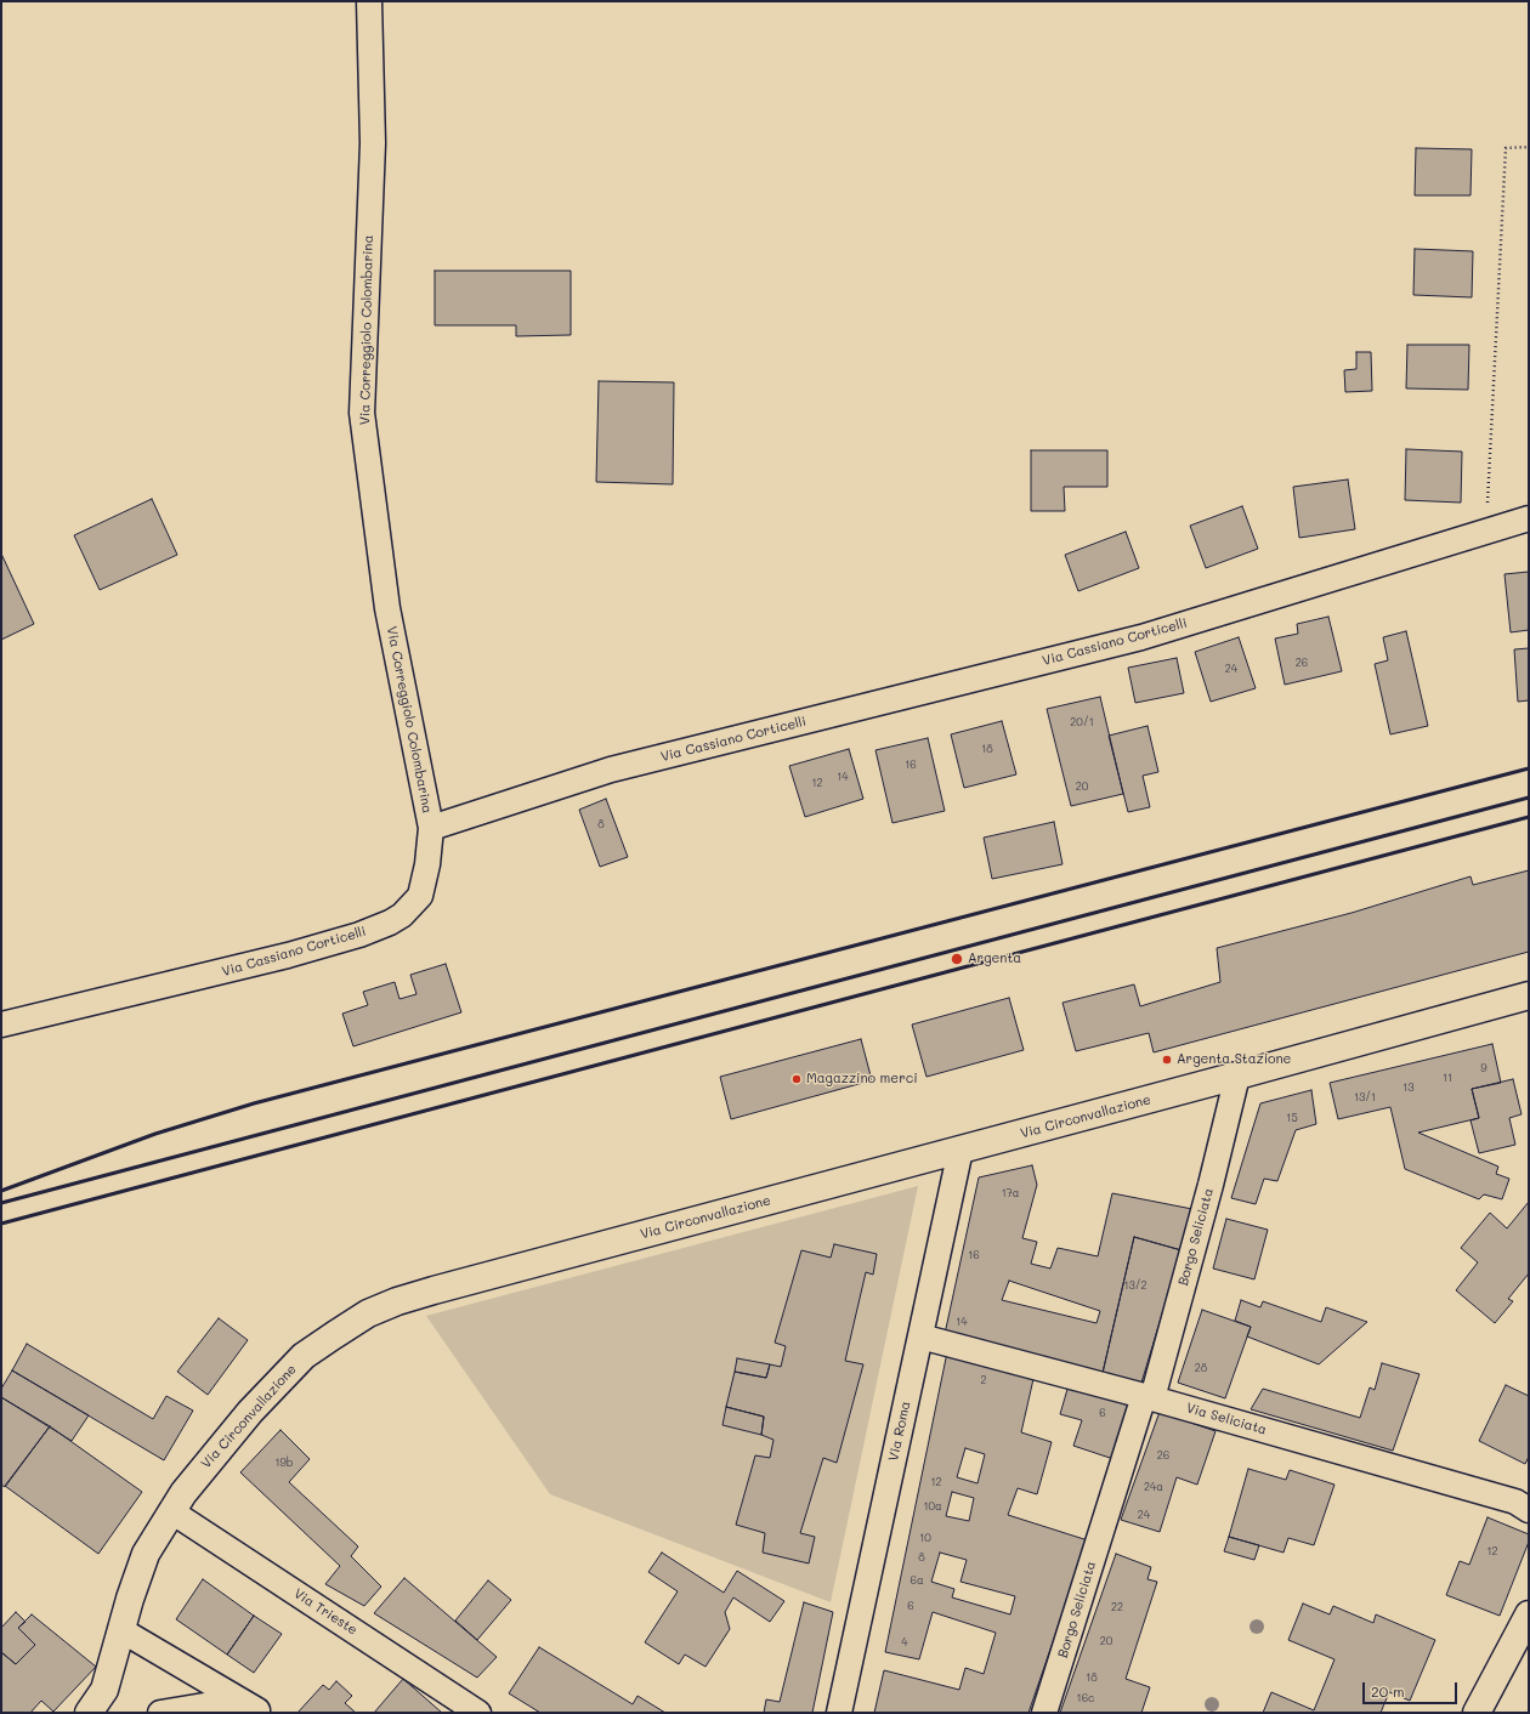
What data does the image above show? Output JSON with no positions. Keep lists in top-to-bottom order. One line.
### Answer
{"streets":{"street":["Via Correggiolo Colombarina","Via Cassiano Corticelli","Via Circonvallazione","Borgo Seliciata","Via Seliciata","Via Roma","Via Trieste"]},"crossings":[["Via Correggiolo Colombarina","Via Cassiano Corticelli"],["Via Circonvallazione","Borgo Seliciata"],["Via Circonvallazione","Via Roma"],["Via Circonvallazione","Via Trieste"],["Borgo Seliciata","Via Seliciata"],["Via Seliciata","Via Roma"]],"places":["Argenta","Argenta Stazione","Magazzino merci"],"house_numbers":["26","24","20/1","18","16","14","12","20","8","9","11","13","13/1","15","17a","16","13/2","14","28","2","6","26","19b","12","24a","10a","24","10","12","8","6a","6","22","20","4","18","16c"],"scale_bar":"20 m"}
